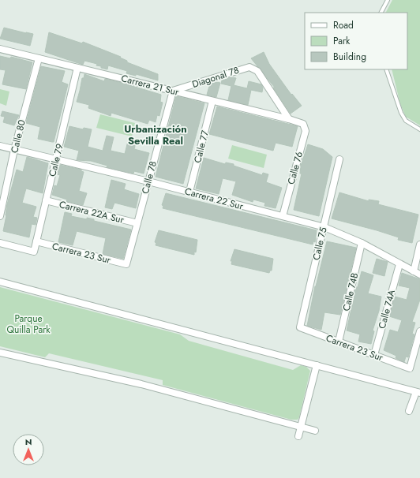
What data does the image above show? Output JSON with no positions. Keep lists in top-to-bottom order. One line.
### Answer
{"streets":{"street":["Diagonal 78","Carrera 21 Sur","Calle 80","Calle 77","Calle 79","Calle 76","Calle 78","Carrera 22 Sur","Carrera 22A Sur","Calle 75","Carrera 23 Sur","Calle 74B","Calle 74A"]},"crossings":[["Diagonal 78","Carrera 21 Sur"],["Diagonal 78","Calle 78"],["Carrera 21 Sur","Calle 80"],["Carrera 21 Sur","Calle 77"],["Carrera 21 Sur","Calle 79"],["Carrera 21 Sur","Calle 76"],["Carrera 21 Sur","Calle 78"],["Calle 80","Carrera 22 Sur"],["Calle 77","Carrera 22 Sur"],["Calle 79","Carrera 22 Sur"],["Calle 79","Carrera 22A Sur"],["Calle 79","Carrera 23 Sur"],["Calle 76","Carrera 22 Sur"],["Calle 78","Carrera 22 Sur"],["Calle 78","Carrera 22A Sur"],["Calle 78","Carrera 23 Sur"],["Carrera 22 Sur","Calle 75"],["Carrera 22 Sur","Calle 74B"],["Carrera 22 Sur","Calle 74A"],["Calle 75","Carrera 23 Sur"],["Carrera 23 Sur","Calle 74B"],["Carrera 23 Sur","Calle 74A"]],"districts":["Urbanización Sevilla Real"],"parks":["Parque Quilla Park"],"legend":["Road","Park","Building"],"north":"top"}
